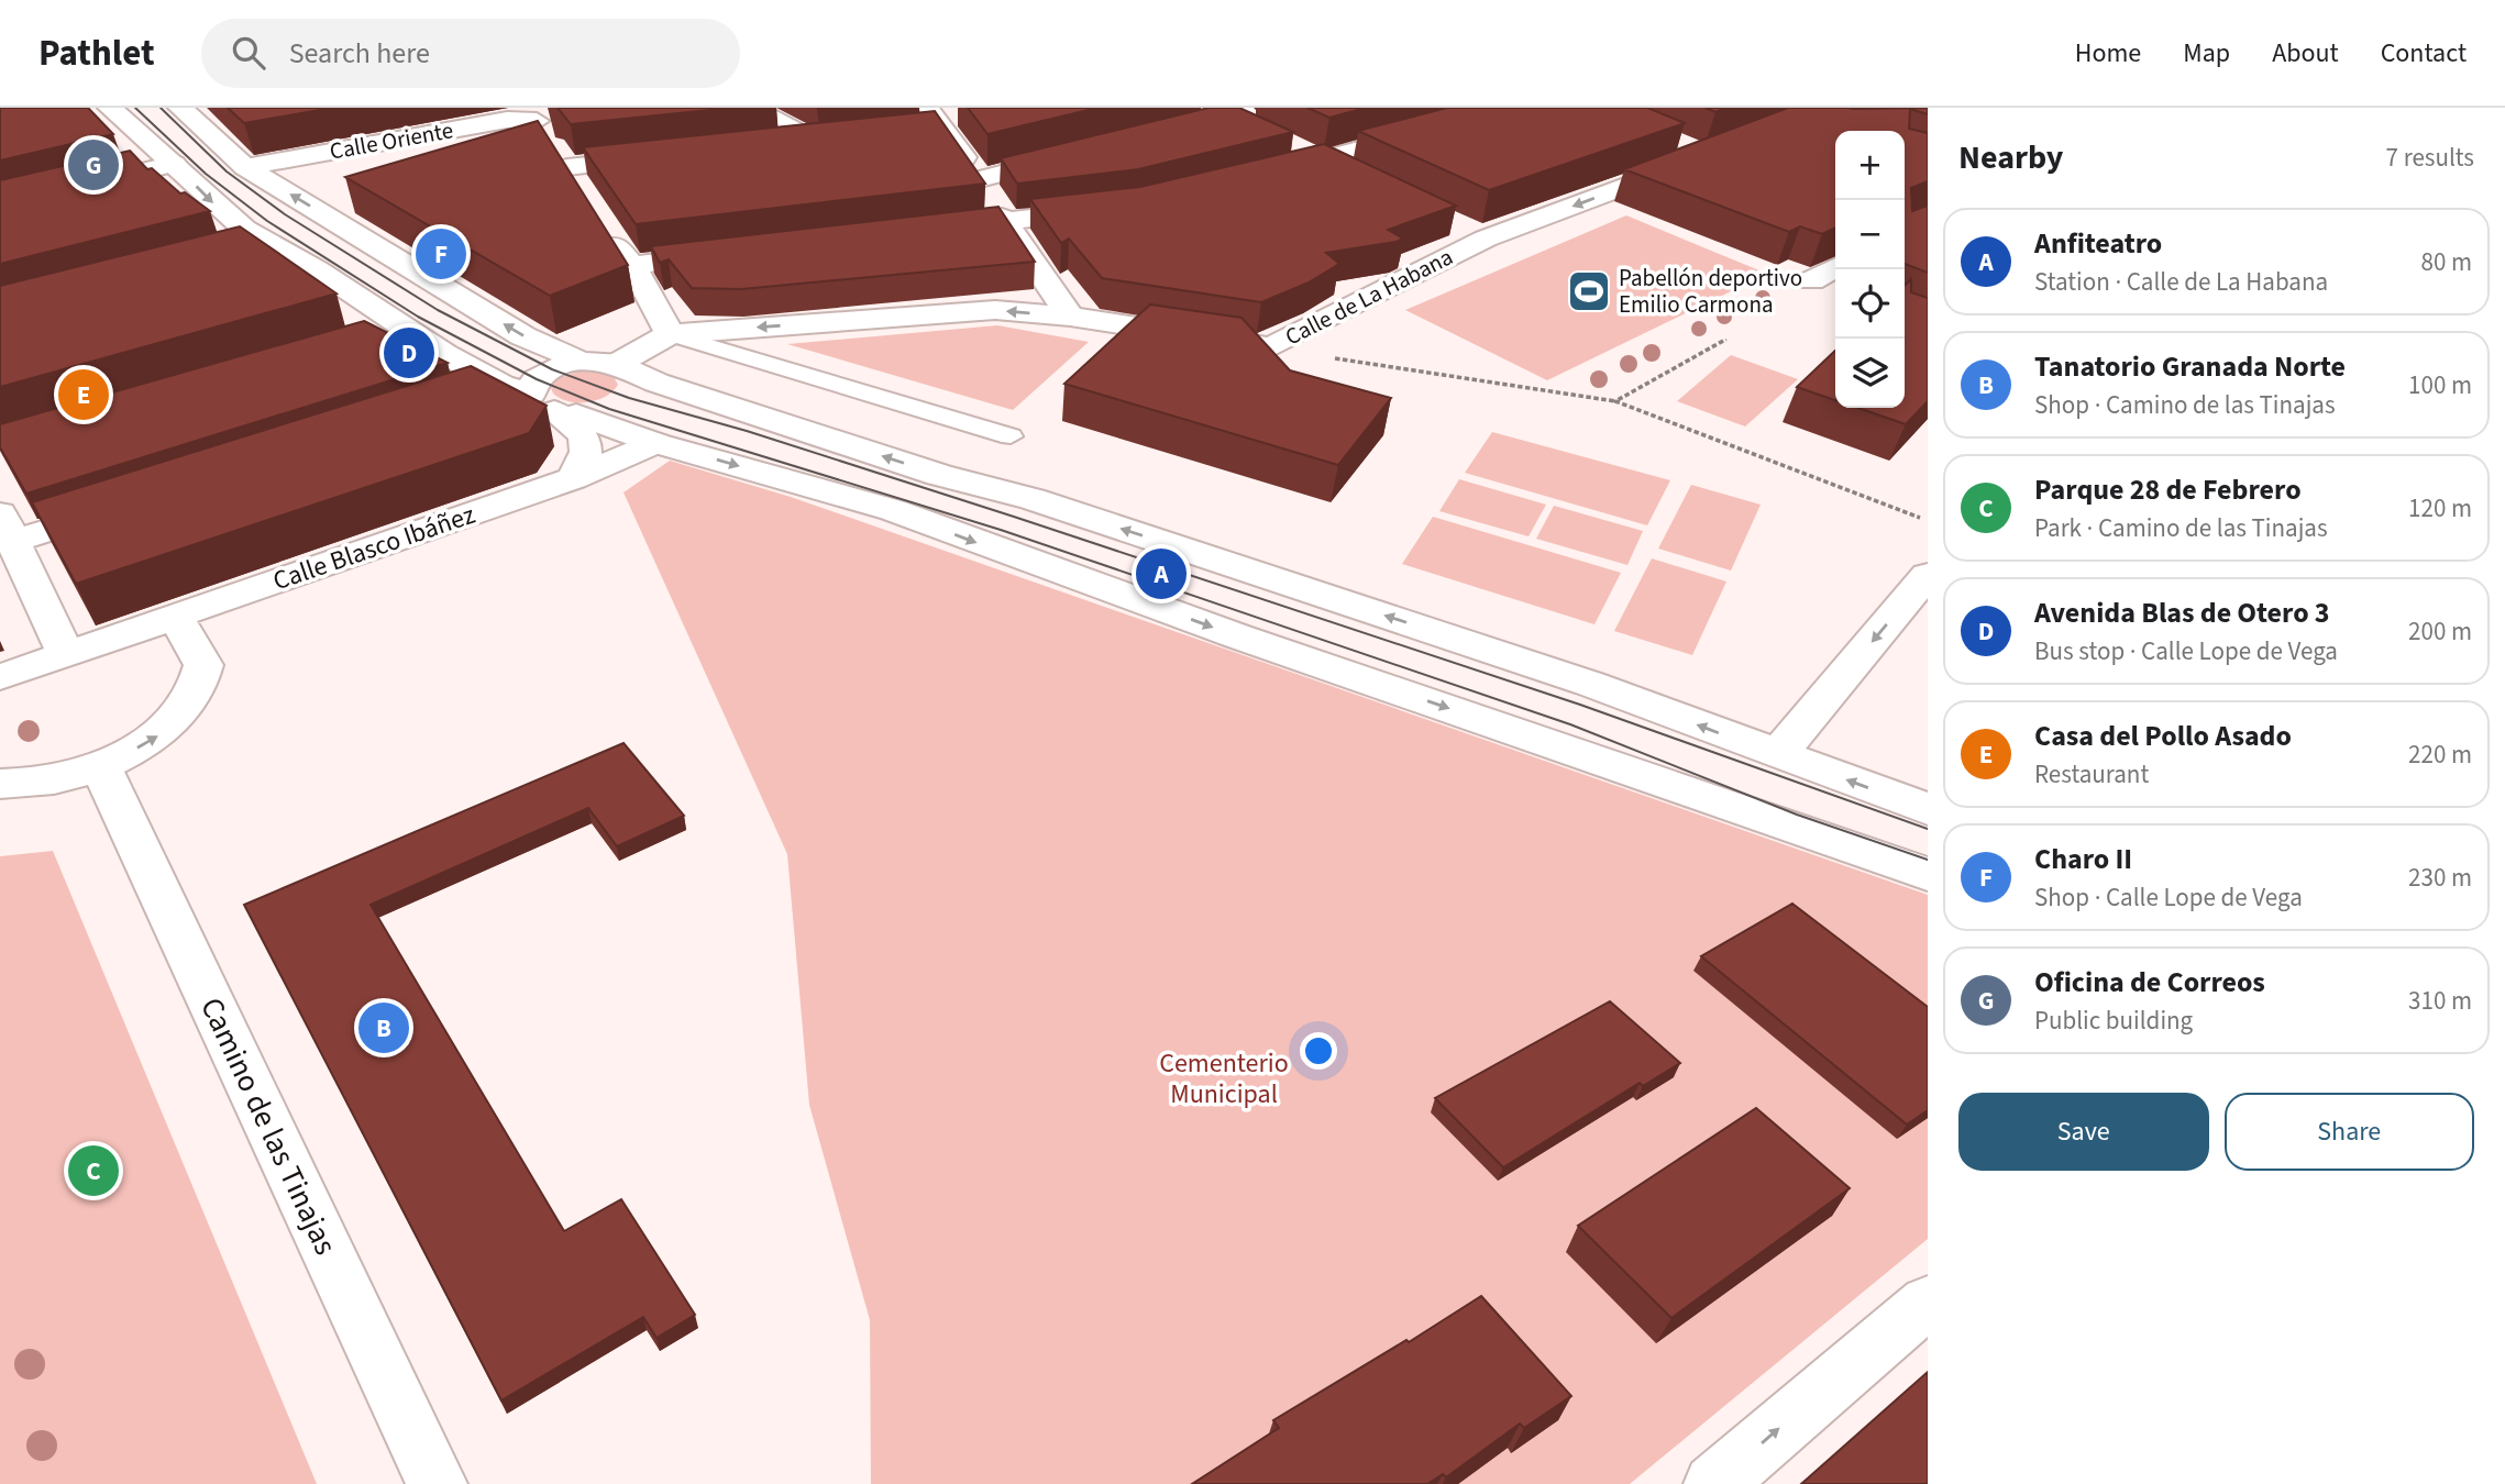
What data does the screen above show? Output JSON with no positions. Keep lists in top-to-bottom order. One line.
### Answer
{"streets":{"street":["Calle Oriente","Calle de La Habana","Calle Blasco Ibáñez","Camino de las Tinajas"]},"parks":["Cementerio Municipal"],"places":{"sports":["Pabellón deportivo Emilio Carmona"]},"page":{"header":"Pathlet","search":"Search here","nav":["Home","Map","About","Contact"],"heading":["Nearby","7 results"],"map_buttons":["+","−"],"pins":["G","F","D","E","A","B","C"],"list":[{"mark":"A","name":"Anfiteatro","note":"Station · Calle de La Habana","value":"80 m"},{"mark":"B","name":"Tanatorio Granada Norte","note":"Shop · Camino de las Tinajas","value":"100 m"},{"mark":"C","name":"Parque 28 de Febrero","note":"Park · Camino de las Tinajas","value":"120 m"},{"mark":"D","name":"Avenida Blas de Otero 3","note":"Bus stop · Calle Lope de Vega","value":"200 m"},{"mark":"E","name":"Casa del Pollo Asado","note":"Restaurant","value":"220 m"},{"mark":"F","name":"Charo II","note":"Shop · Calle Lope de Vega","value":"230 m"},{"mark":"G","name":"Oficina de Correos","note":"Public building","value":"310 m"}],"buttons":["Save","Share"]}}
